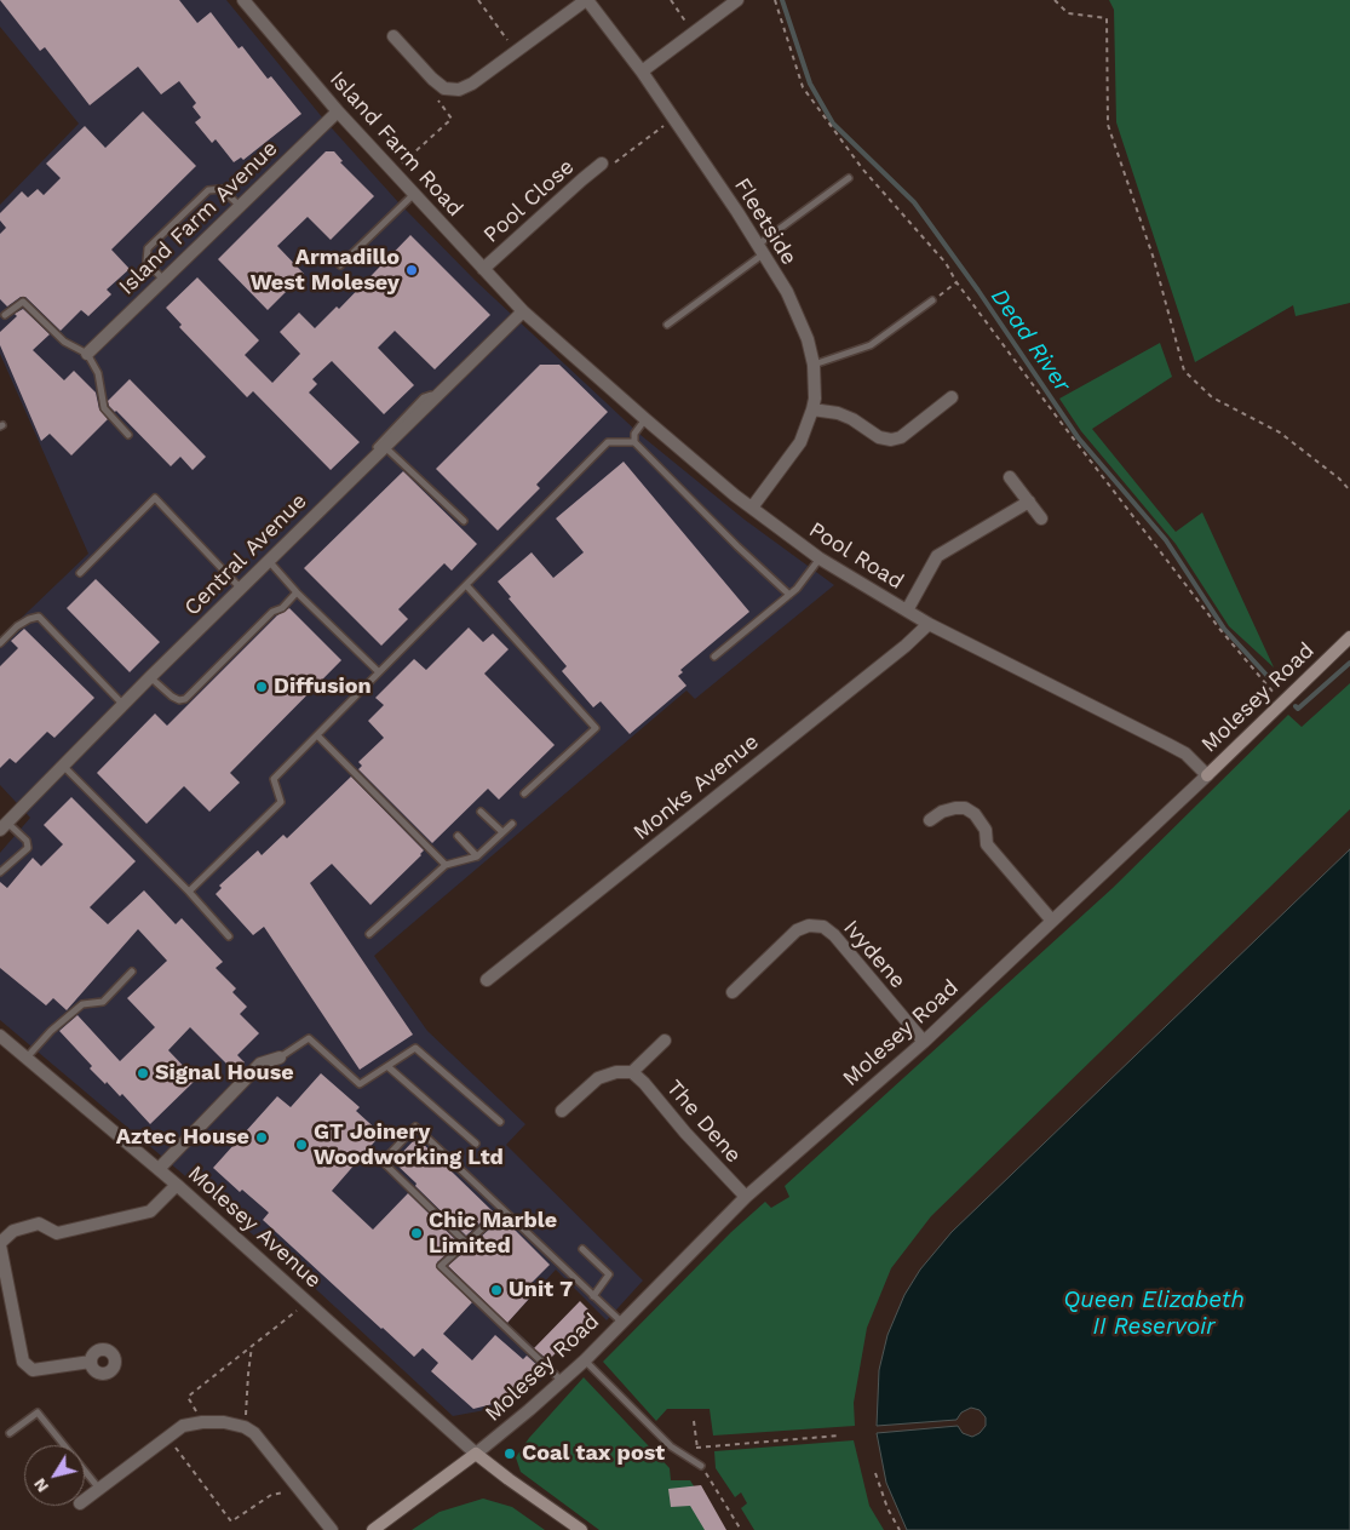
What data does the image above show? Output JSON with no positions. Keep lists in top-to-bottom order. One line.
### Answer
{"streets":{"main road":["Molesey Road"],"street":["Island Farm Road","Pool Close","Island Farm Avenue","Fleetside","Central Avenue","Pool Road","Monks Avenue","Ivydene","The Dene","Molesey Avenue"]},"crossings":[["Island Farm Road","Pool Close"],["Island Farm Road","Island Farm Avenue"],["Island Farm Road","Central Avenue"],["Island Farm Road","Pool Road"],["Fleetside","Pool Road"],["Central Avenue","Pool Road"],["Pool Road","Molesey Road"],["Pool Road","Monks Avenue"],["Molesey Road","Ivydene"],["Molesey Road","The Dene"],["Molesey Road","Molesey Avenue"]],"water":["Dead River","Queen Elizabeth II Reservoir"],"places":["Armadillo West Molesey","Diffusion","Signal House","Aztec House","GT Joinery Woodworking Ltd","Chic Marble Limited","Unit 7","Coal tax post"],"north":"bottom left"}
